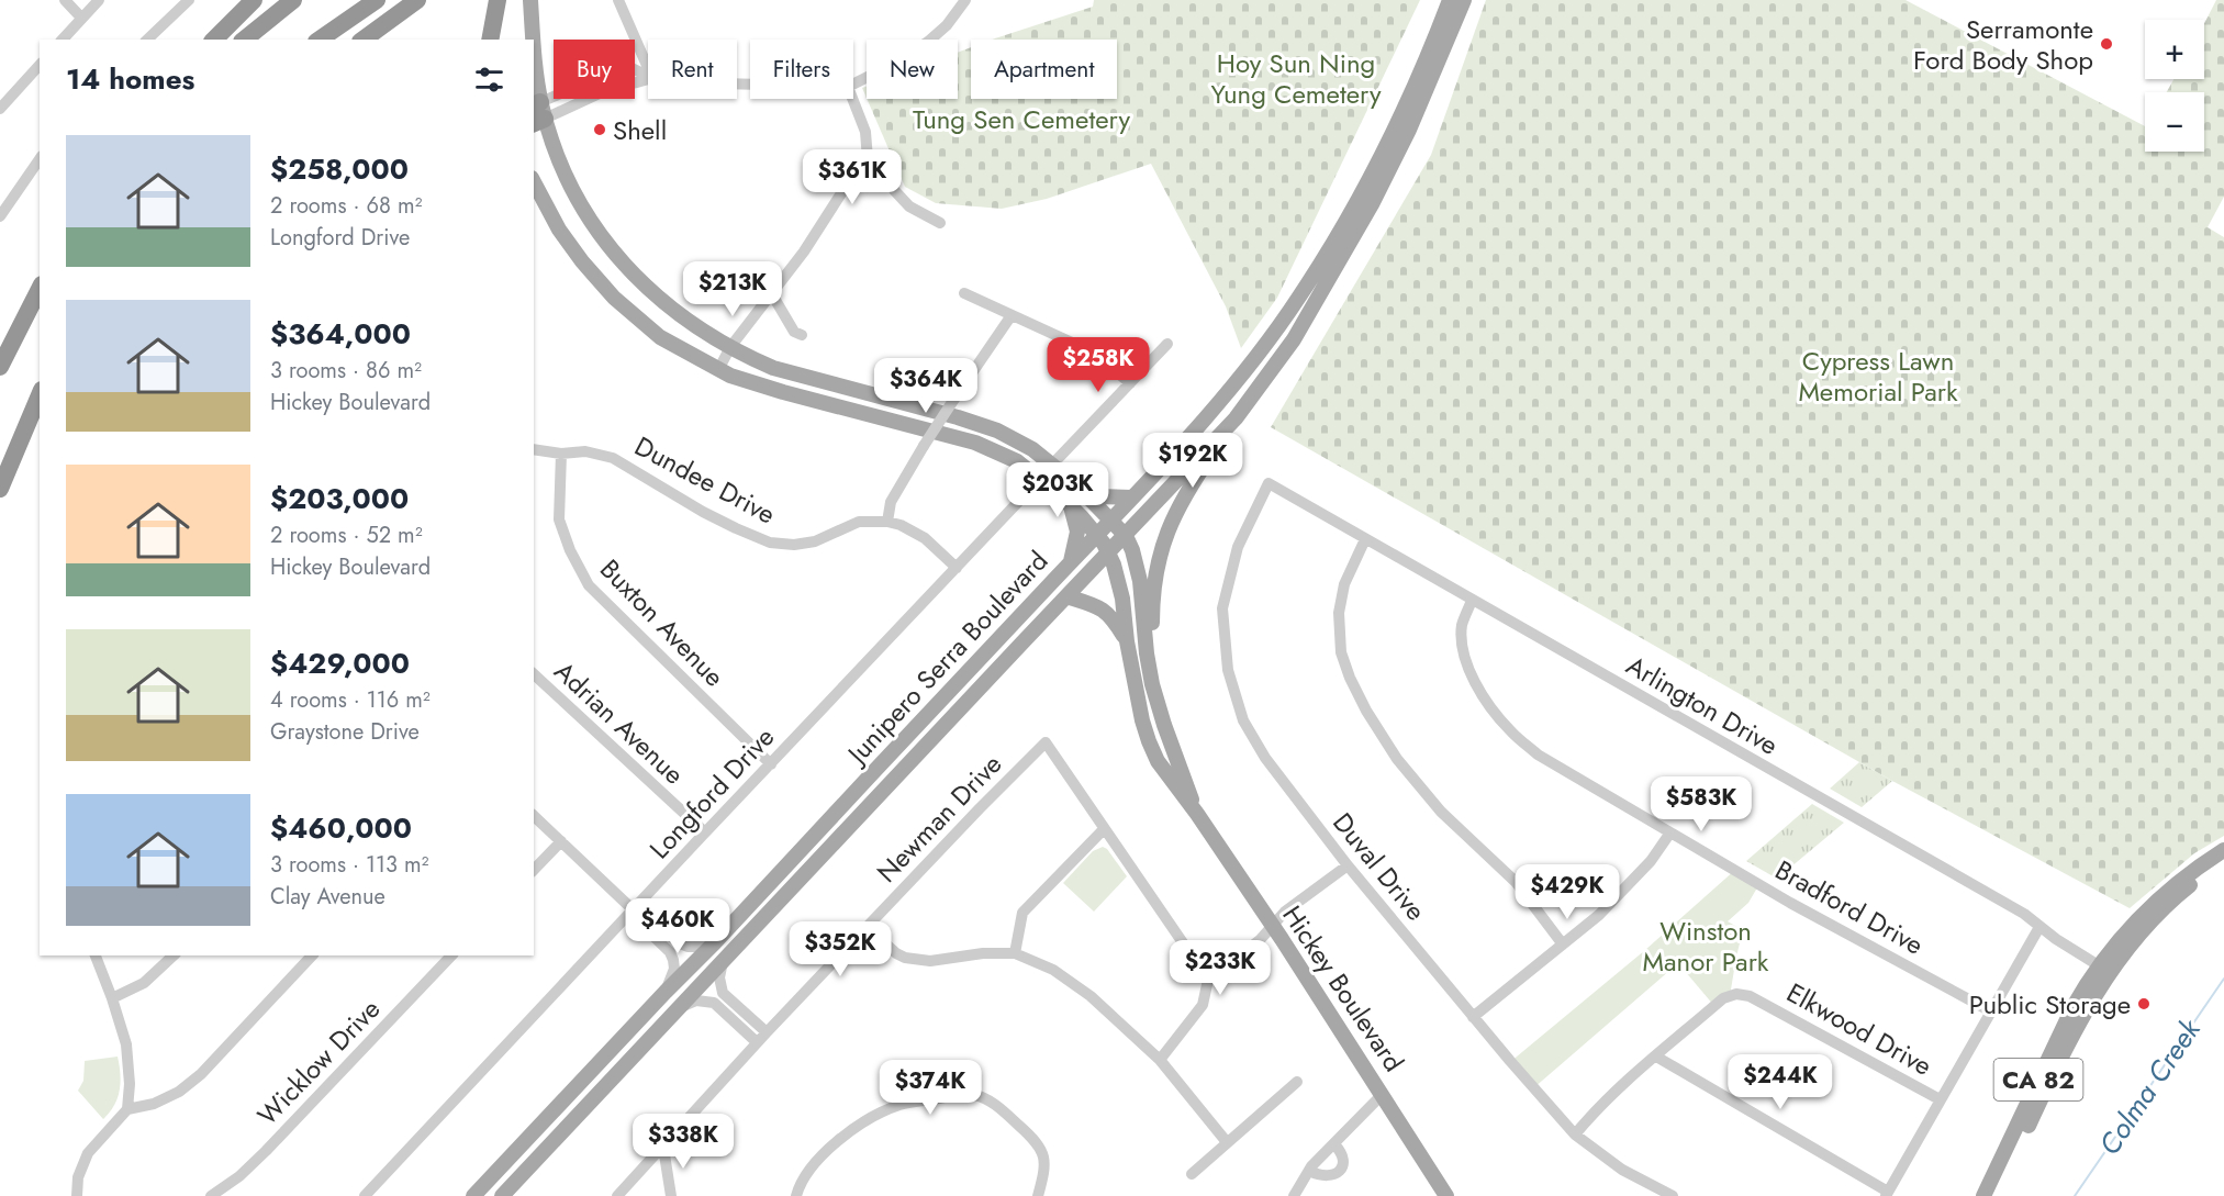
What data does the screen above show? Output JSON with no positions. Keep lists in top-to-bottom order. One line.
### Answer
{"streets":{"main road":["Junipero Serra Boulevard","Hickey Boulevard","CA 82"],"street":["Dundee Drive","Buxton Avenue","Arlington Drive","Adrian Avenue","Longford Drive","Newman Drive","Duval Drive","Bradford Drive","Elkwood Drive","Wicklow Drive"]},"crossings":[["Dundee Drive","Buxton Avenue"],["Dundee Drive","Longford Drive"],["Buxton Avenue","Longford Drive"],["Junipero Serra Boulevard","Hickey Boulevard"],["Arlington Drive","Duval Drive"],["Arlington Drive","Bradford Drive"],["Arlington Drive","CA 82"],["Adrian Avenue","Longford Drive"],["Longford Drive","Hickey Boulevard"],["Duval Drive","Elkwood Drive"]],"water":["Colma Creek"],"parks":["Hoy Sun Ning Yung Cemetery","Tung Sen Cemetery","Cypress Lawn Memorial Park","Winston Manor Park"],"places":["Serramonte Ford Body Shop","Shell","Public Storage"],"page":{"map_buttons":["+","−"],"chip":["Buy","Rent","Filters","New","Apartment"],"heading":"14 homes","list":[{"name":"$258,000","note":"2 rooms · 68 m² · Longford Drive"},{"name":"$364,000","note":"3 rooms · 86 m² · Hickey Boulevard"},{"name":"$203,000","note":"2 rooms · 52 m² · Hickey Boulevard"},{"name":"$429,000","note":"4 rooms · 116 m² · Graystone Drive"},{"name":"$460,000","note":"3 rooms · 113 m² · Clay Avenue"}],"price":["$361K","$213K","$258K","$364K","$192K","$203K","$583K","$429K","$460K","$352K","$233K","$244K","$374K","$338K"]}}
